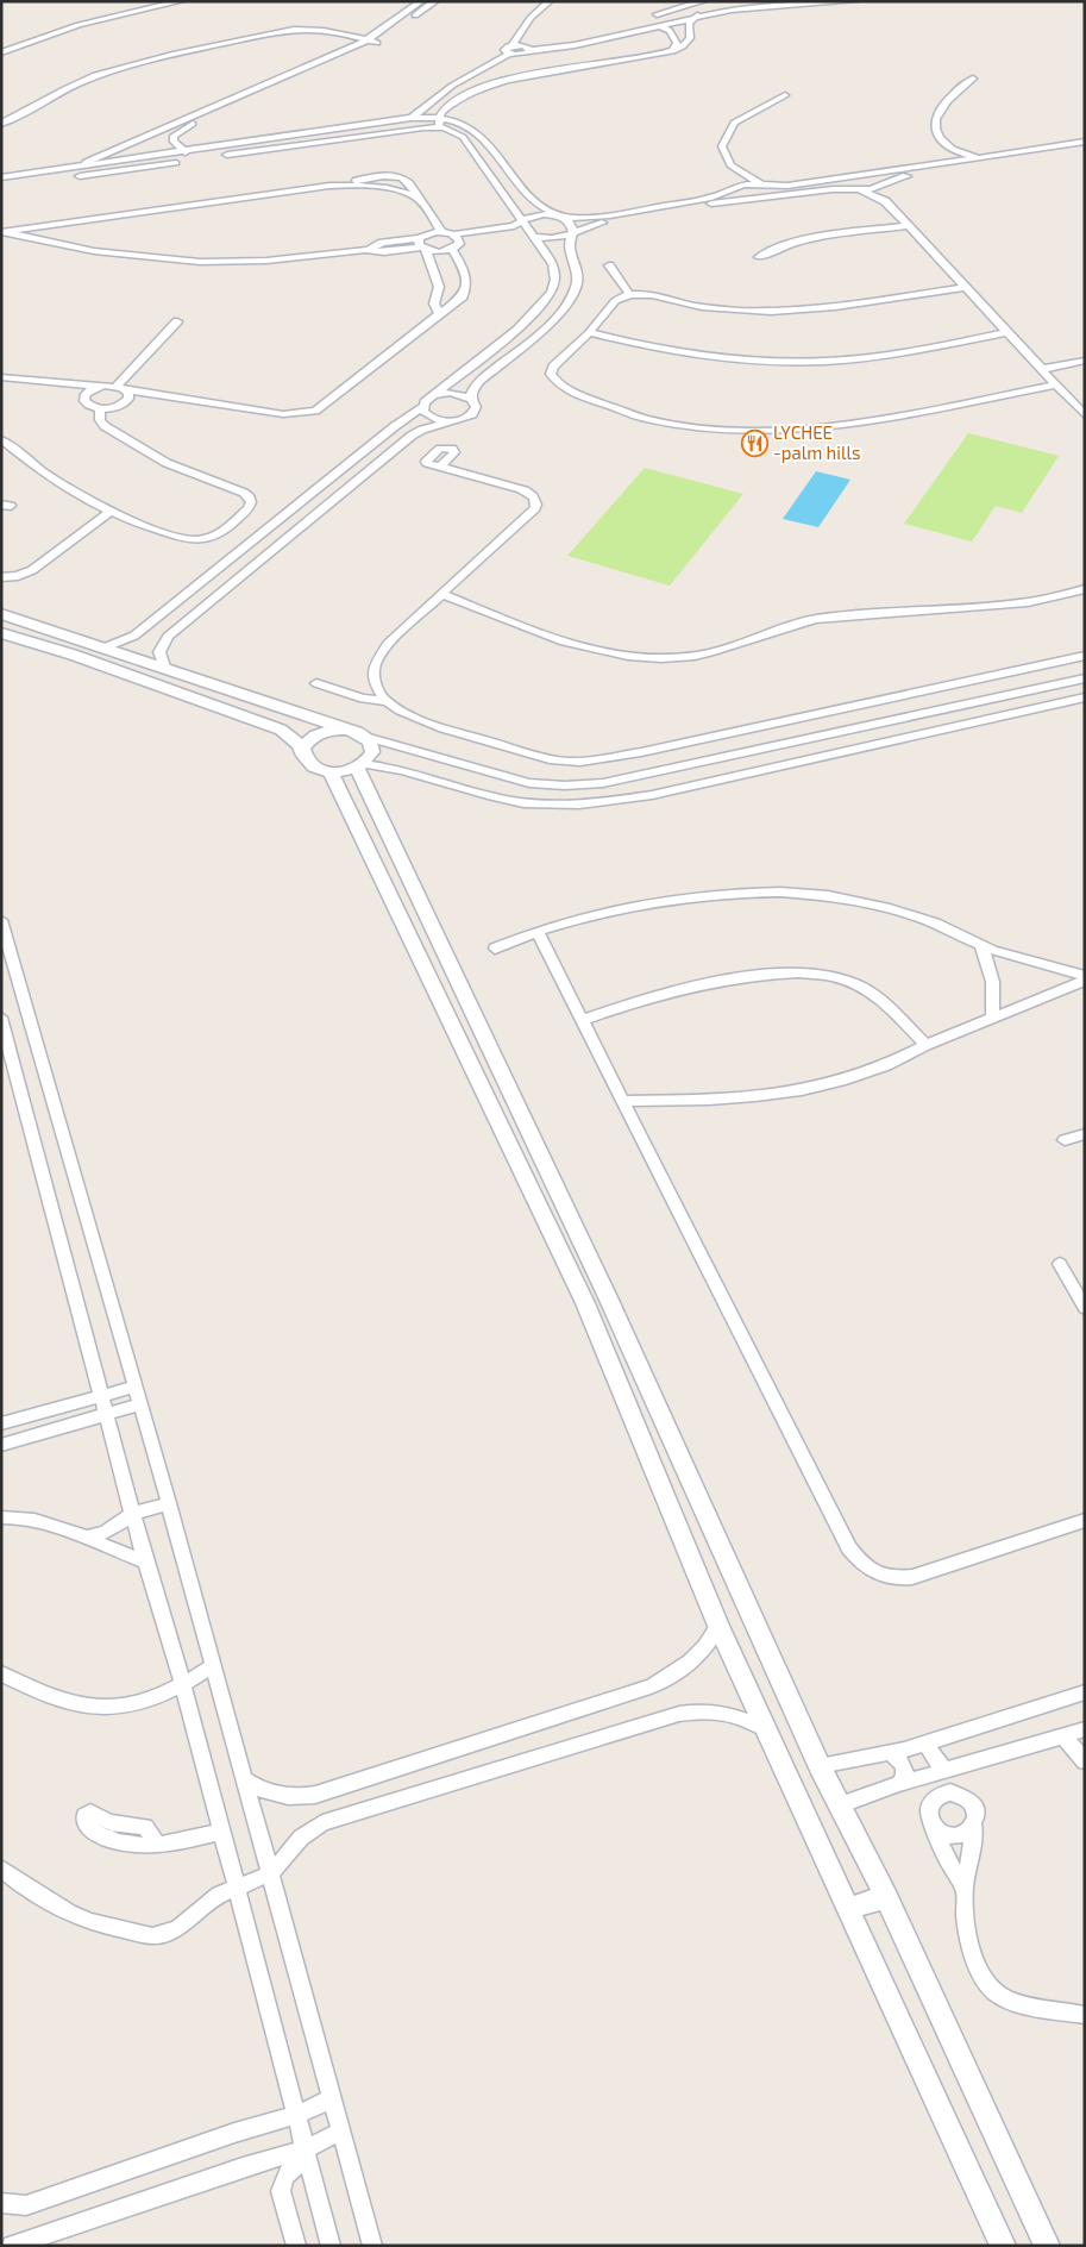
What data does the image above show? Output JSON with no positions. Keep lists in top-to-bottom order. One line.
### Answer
{"places":{"restaurant":["LYCHEE -palm hills"]}}
